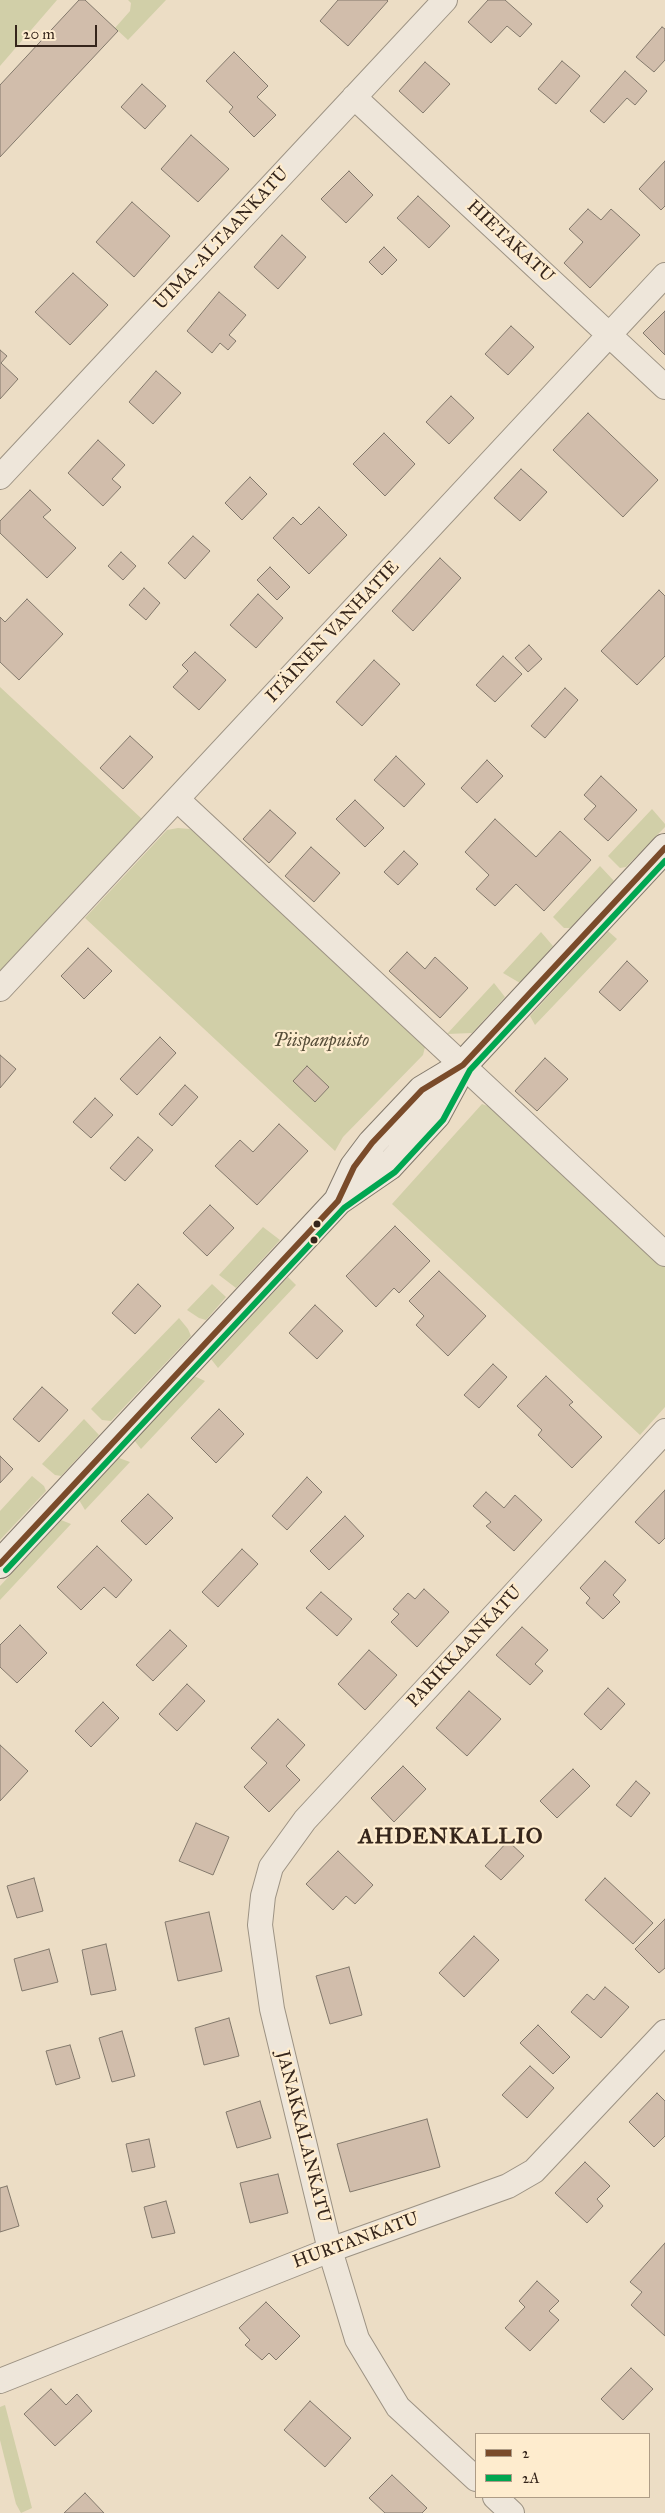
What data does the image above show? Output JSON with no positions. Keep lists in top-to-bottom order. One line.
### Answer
{"streets":{"street":["UIMA-ALTAANKATU","HIETAKATU","ITÄINEN VANHATIE","PARIKKAANKATU","JANAKKALANKATU","HURTANKATU"]},"crossings":[["UIMA-ALTAANKATU","HIETAKATU"],["HIETAKATU","ITÄINEN VANHATIE"],["PARIKKAANKATU","JANAKKALANKATU"],["JANAKKALANKATU","HURTANKATU"]],"districts":["AHDENKALLIO"],"parks":["Piispanpuisto"],"lines":["transit line 2","transit line 2A"],"legend":["2","2A"],"scale_bar":"20 m"}
